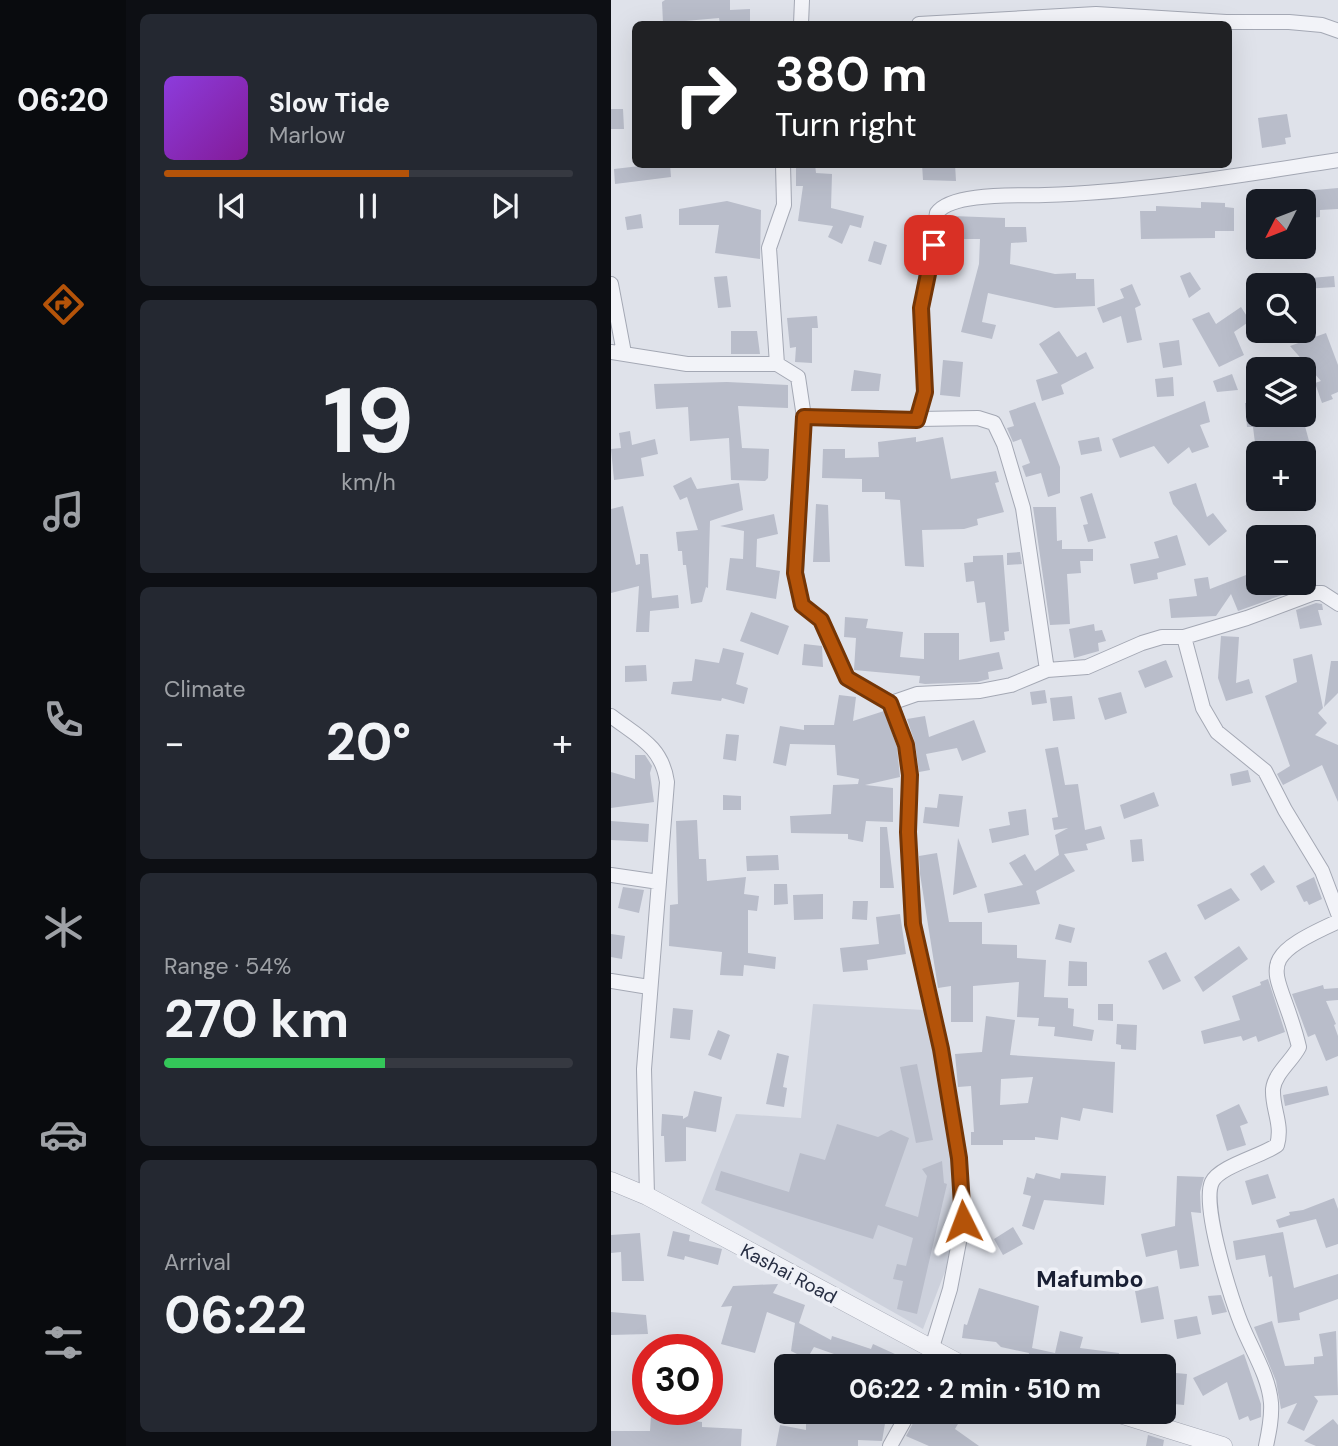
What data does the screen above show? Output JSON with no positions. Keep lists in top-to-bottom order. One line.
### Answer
{"streets":{"street":["Kashai Road"]},"districts":["Mafumbo"],"north":"bottom left","page":{"tabs":"06:20","turn":["380 m","Turn right"],"song":["Slow Tide","Marlow"],"map_buttons":["+","−"],"tile":[["19","km/h"],"Climate",["Range · 54%","270 km"],["Arrival","06:22"]],"heat":["−","20°","+"],"limit":"30","trip":"06:22 · 2 min · 510 m"}}
